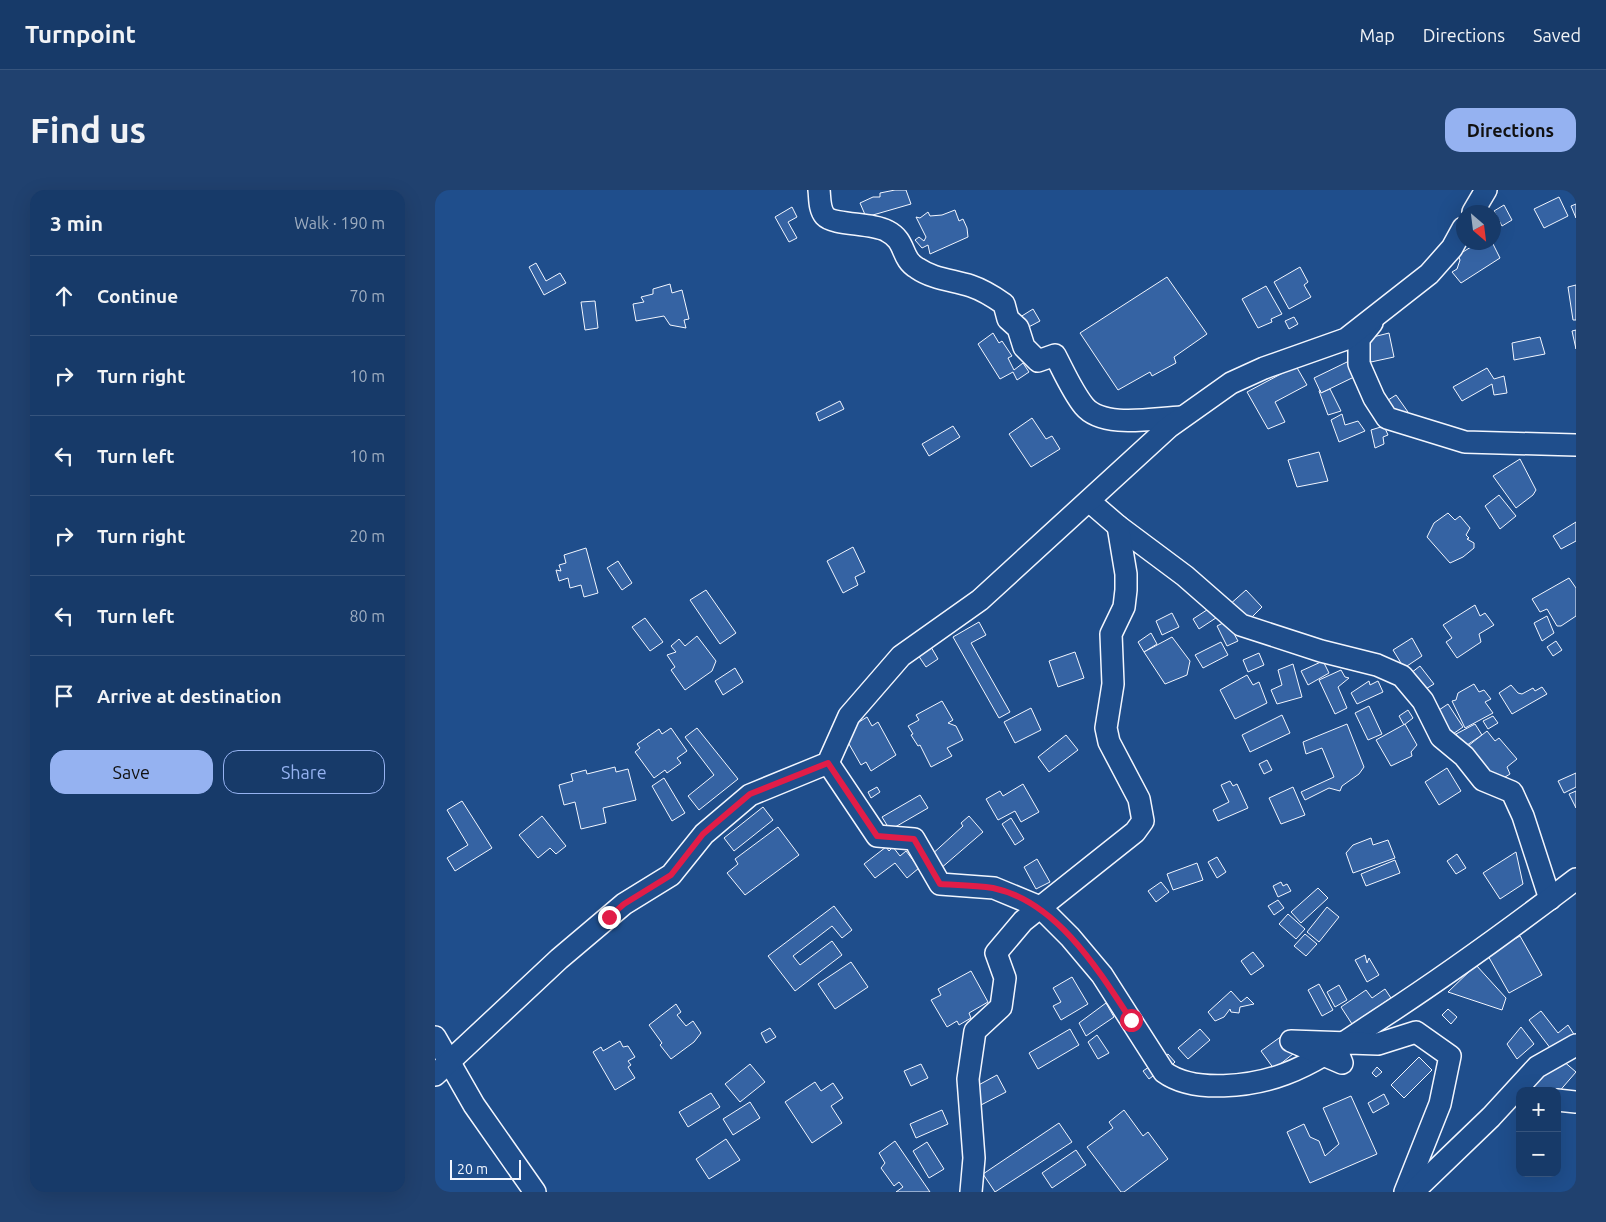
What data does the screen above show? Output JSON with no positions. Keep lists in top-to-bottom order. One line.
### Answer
{"scale_bar":"20 m","north":"bottom right","page":{"header":"Turnpoint","nav":["Map","Directions","Saved"],"buttons":["Directions",["Save","Share"]],"title":"Find us","heading":["3 min","Walk · 190 m"],"list":[["Continue","70 m"],["Turn right","10 m"],["Turn left","10 m"],["Turn right","20 m"],["Turn left","80 m"],"Arrive at destination"],"map_buttons":["+","−"],"scale":"20 m"}}
